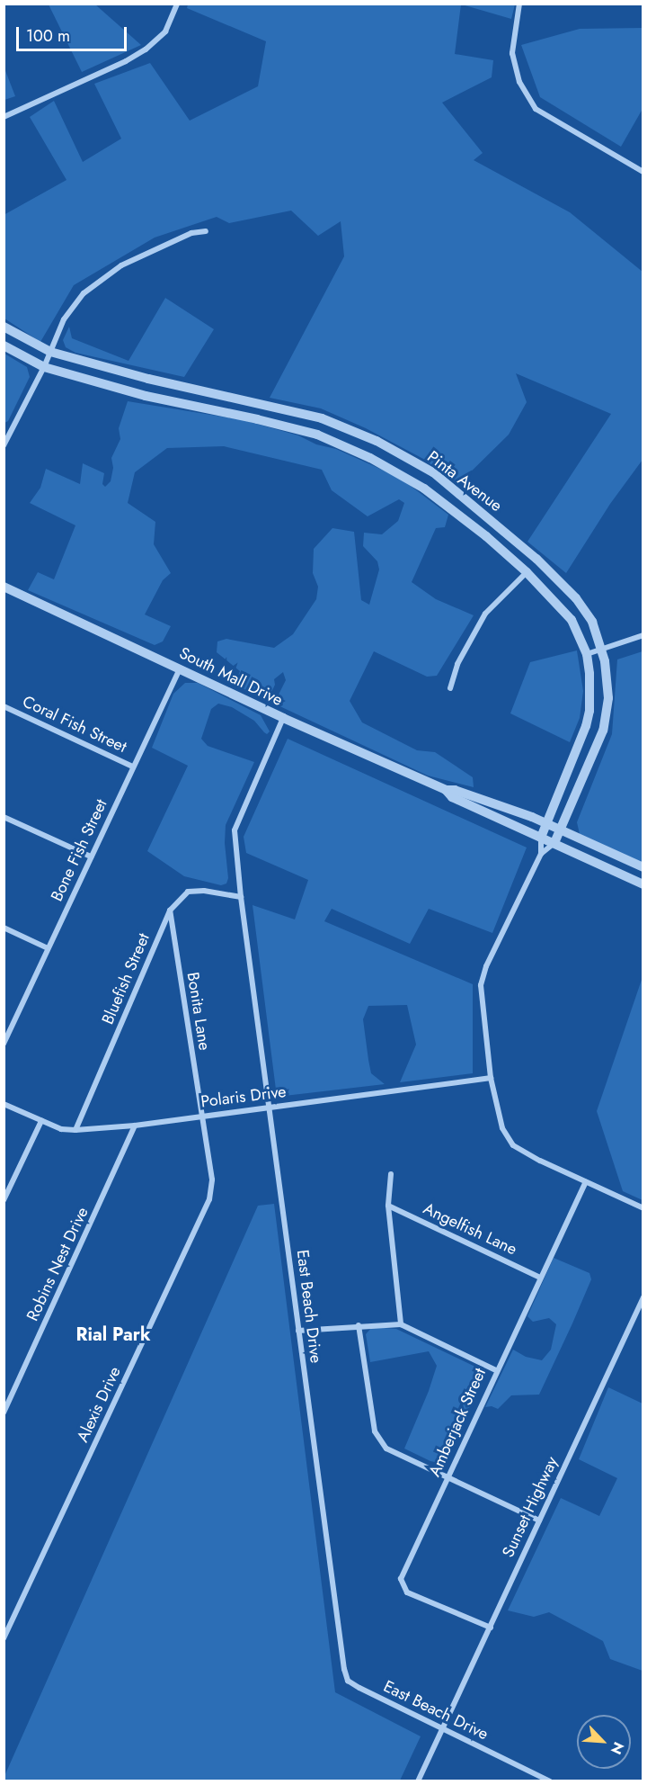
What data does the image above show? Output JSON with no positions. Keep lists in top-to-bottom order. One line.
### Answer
{"streets":{"street":["Pinta Avenue","South Mall Drive","Coral Fish Street","Bone Fish Street","Bluefish Street","Bonita Lane","Polaris Drive","Angelfish Lane","Robins Nest Drive","East Beach Drive","Alexis Drive","Amberjack Street","Sunset Highway"]},"crossings":[["Pinta Avenue","South Mall Drive"],["South Mall Drive","Bone Fish Street"],["South Mall Drive","East Beach Drive"],["Coral Fish Street","Bone Fish Street"],["Bluefish Street","Bonita Lane"],["Bluefish Street","Polaris Drive"],["Bluefish Street","East Beach Drive"],["Bonita Lane","Polaris Drive"],["Bonita Lane","Alexis Drive"],["Polaris Drive","Robins Nest Drive"],["Polaris Drive","East Beach Drive"],["Polaris Drive","Alexis Drive"],["Angelfish Lane","Amberjack Street"],["East Beach Drive","Sunset Highway"],["Amberjack Street","Sunset Highway"]],"districts":["Rial Park"],"scale_bar":"100 m","north":"bottom right"}
